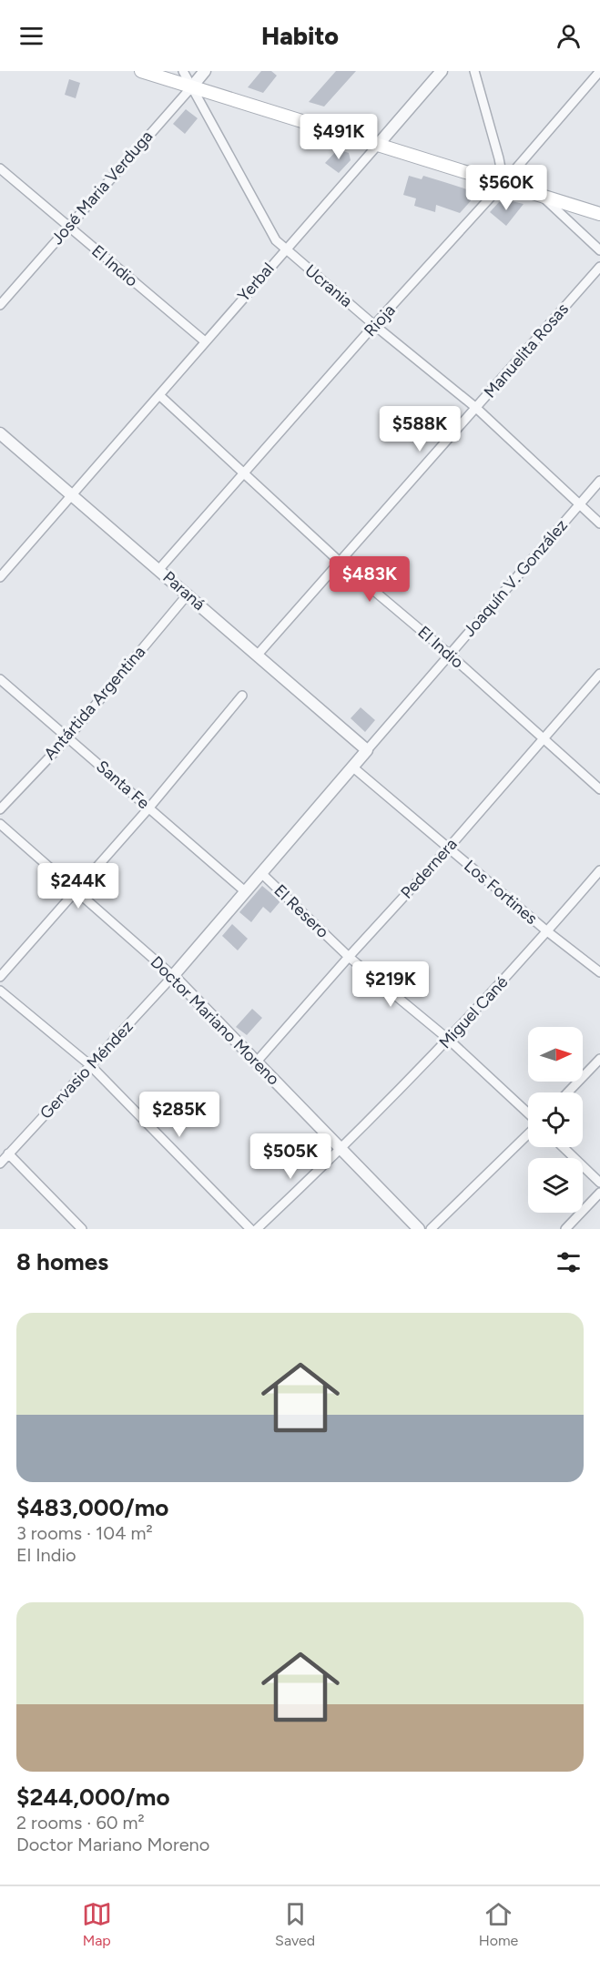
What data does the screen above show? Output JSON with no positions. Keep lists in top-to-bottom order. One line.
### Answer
{"streets":{"street":["José Maria Verduga","El Indio","Yerbal","Ucrania","Rioja","Manuelita Rosas","Joaquín V. González","Paraná","Antártida Argentina","Santa Fe","Pedernera","Los Fortines","El Resero","Miguel Cané","Doctor Mariano Moreno","Gervasio Méndez"]},"crossings":[["José Maria Verduga","El Indio"],["José Maria Verduga","Ucrania"],["El Indio","Yerbal"],["El Indio","Rioja"],["El Indio","Manuelita Rosas"],["El Indio","Joaquín V. González"],["El Indio","Pedernera"],["Yerbal","Ucrania"],["Yerbal","Paraná"],["Ucrania","Rioja"],["Ucrania","Manuelita Rosas"],["Ucrania","Joaquín V. González"],["Rioja","Paraná"],["Manuelita Rosas","Paraná"],["Joaquín V. González","Paraná"],["Paraná","Antártida Argentina"],["Antártida Argentina","Santa Fe"],["Pedernera","Los Fortines"],["Pedernera","El Resero"],["Pedernera","Doctor Mariano Moreno"],["Los Fortines","Miguel Cané"],["El Resero","Miguel Cané"],["Miguel Cané","Doctor Mariano Moreno"],["Doctor Mariano Moreno","Gervasio Méndez"]],"north":"right","page":{"header":"Habito","price":["$491K","$560K","$588K","$483K","$244K","$219K","$285K","$505K"],"heading":"8 homes","list":[{"name":"$483,000/mo","note":"3 rooms · 104 m² · El Indio"},{"name":"$244,000/mo","note":"2 rooms · 60 m² · Doctor Mariano Moreno"}],"tabs":["Map","Saved","Home"]}}
